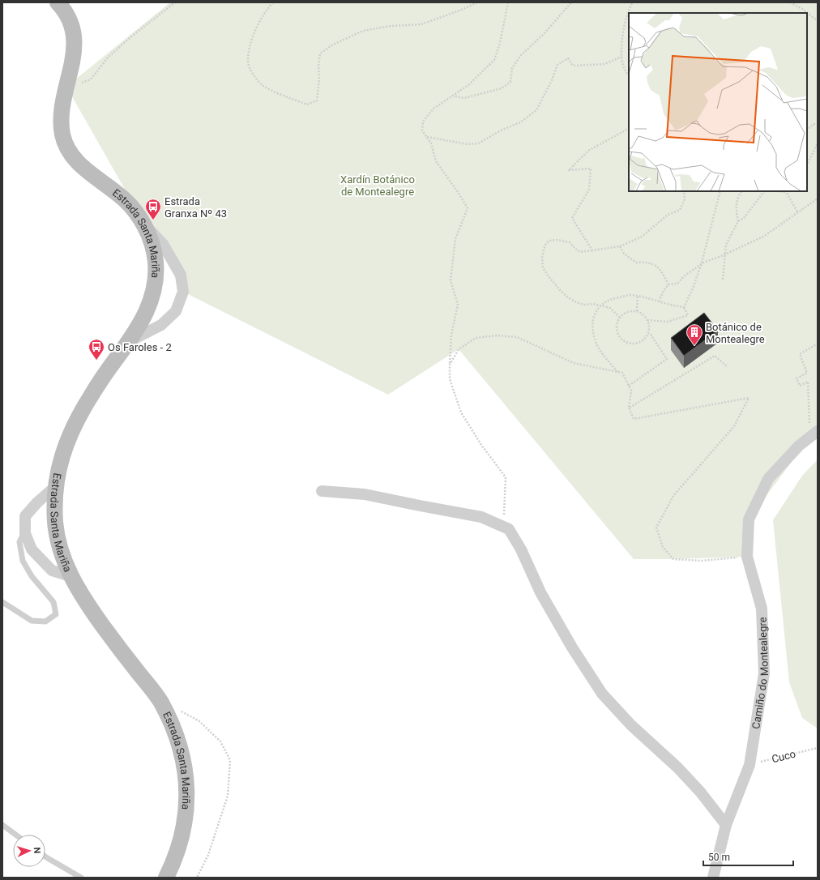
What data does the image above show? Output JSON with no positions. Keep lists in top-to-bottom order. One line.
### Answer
{"streets":{"main road":["Estrada Santa Mariña"],"street":["Camiño do Montealegre"],"path":["Cuco"]},"crossings":[["Camiño do Montealegre","Cuco"]],"parks":["Xardín Botánico de Montealegre"],"places":{"bus stop":["Estrada Granxa Nº 43","Os Faroles - 2"],"building":["Botánico de Montealegre"]},"scale_bar":"50 m","north":"right"}
